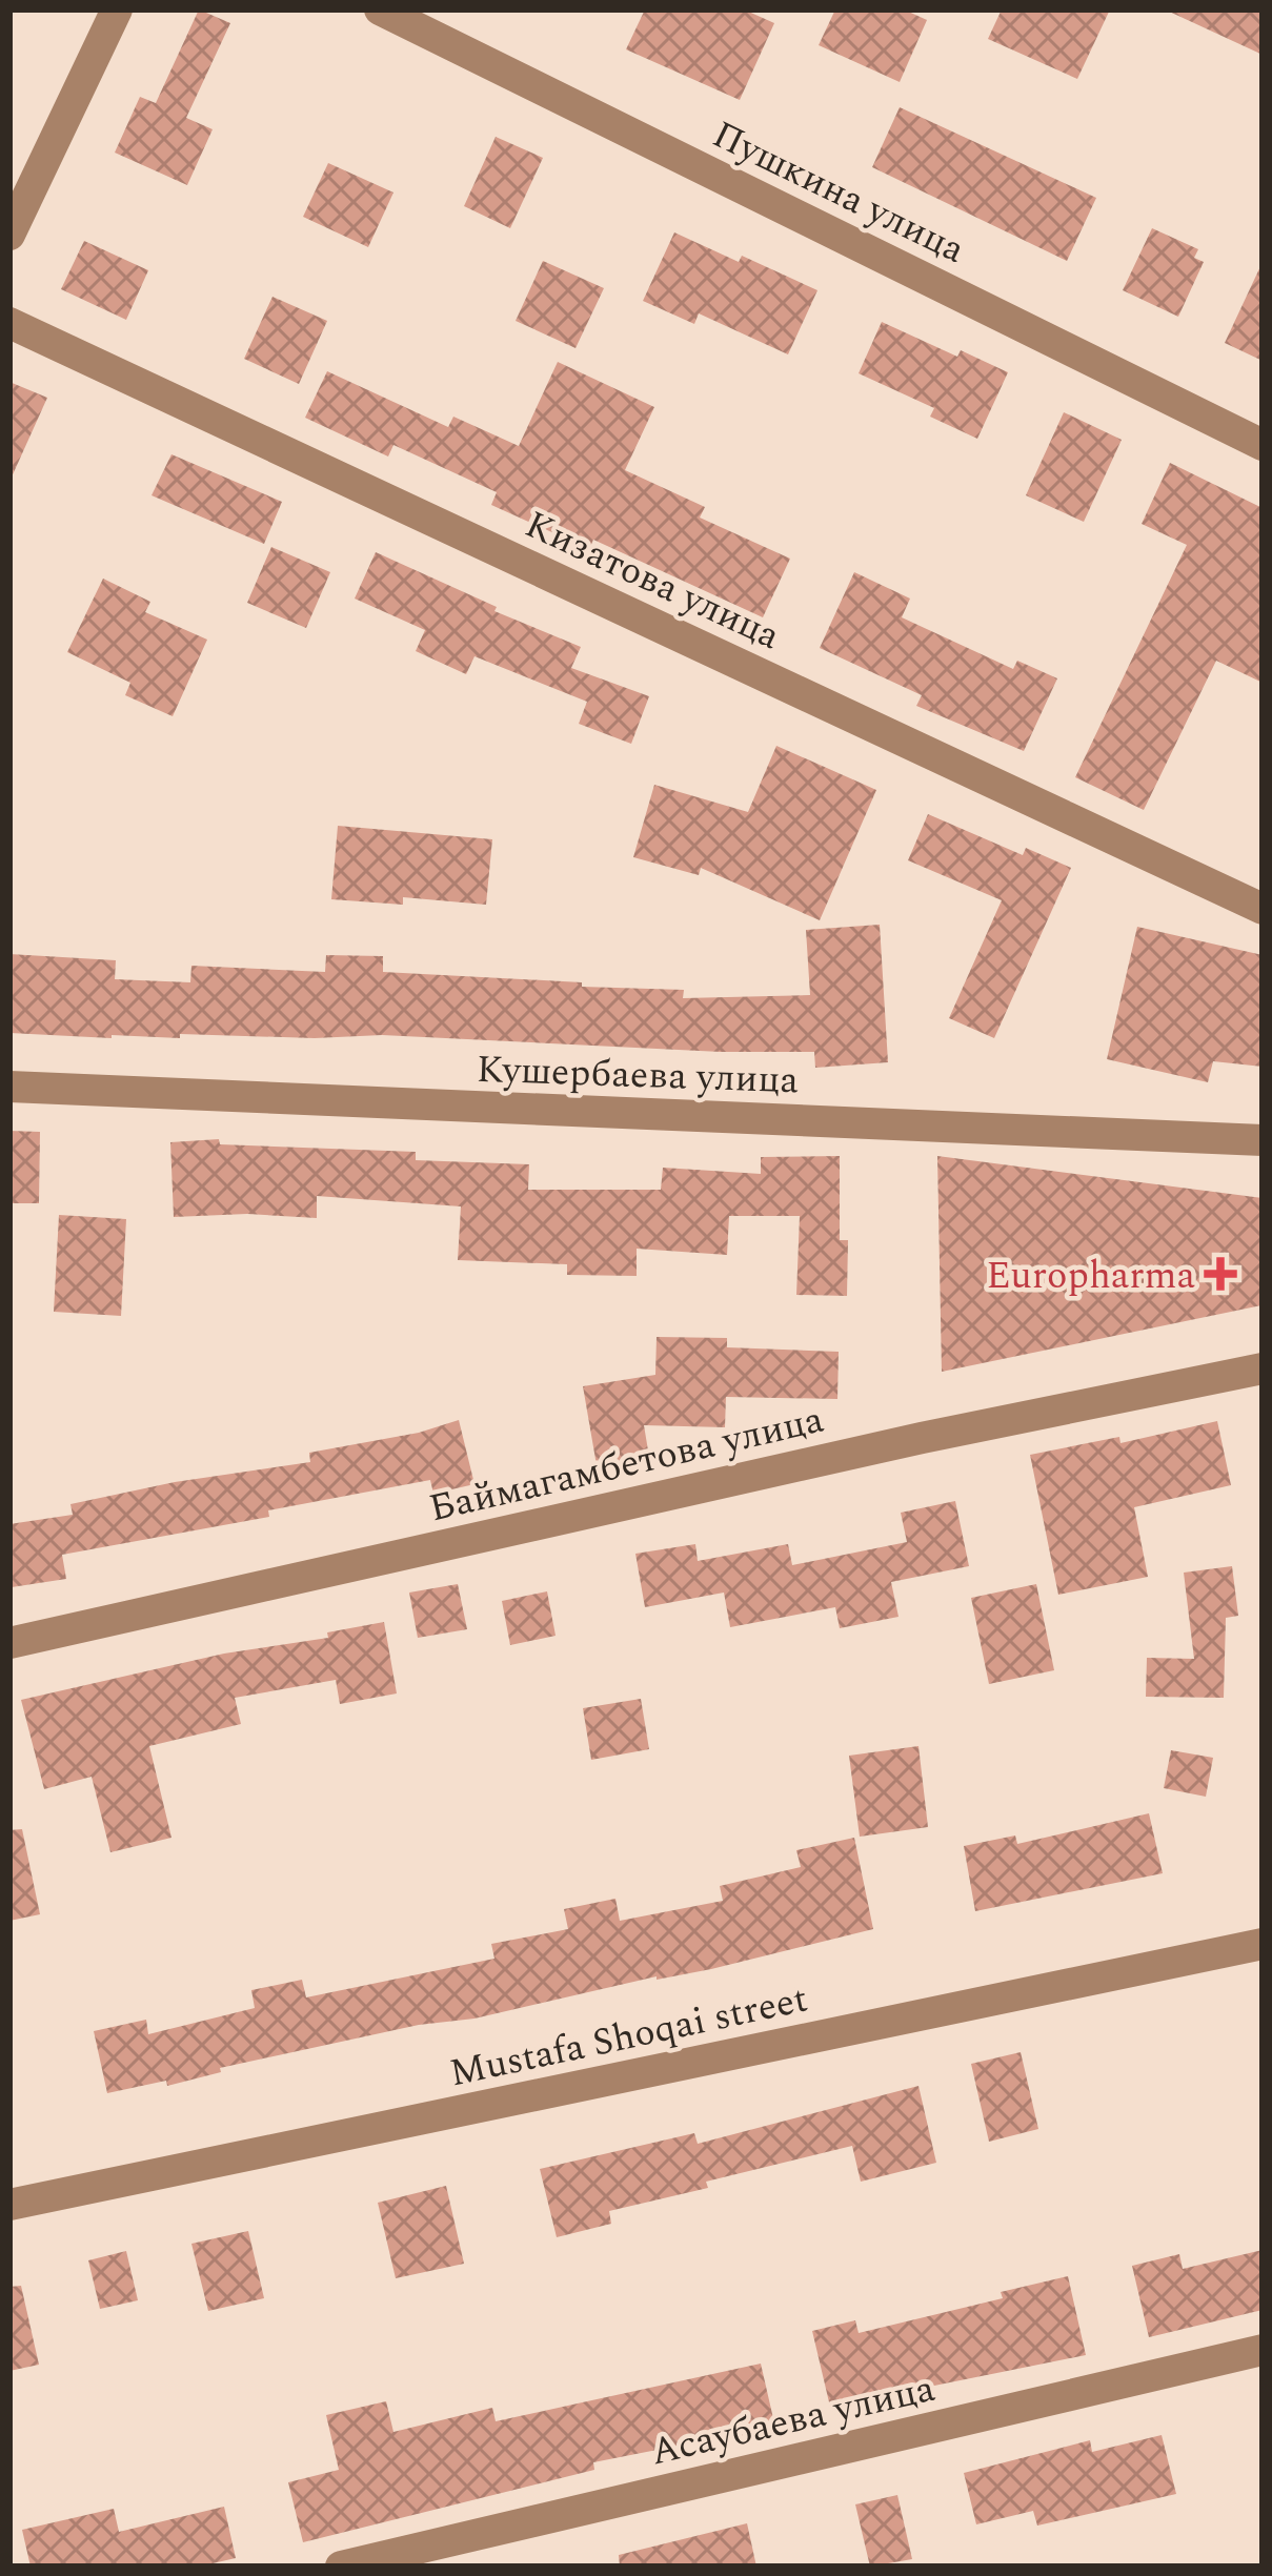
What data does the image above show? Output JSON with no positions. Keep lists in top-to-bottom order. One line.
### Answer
{"streets":{"street":["Пушкина улица","Кизатова улица","Кушербаева улица","Баймагамбетова улица","Mustafa Shoqai street","Асаубаева улица"]},"places":{"health":["Europharma"]}}
